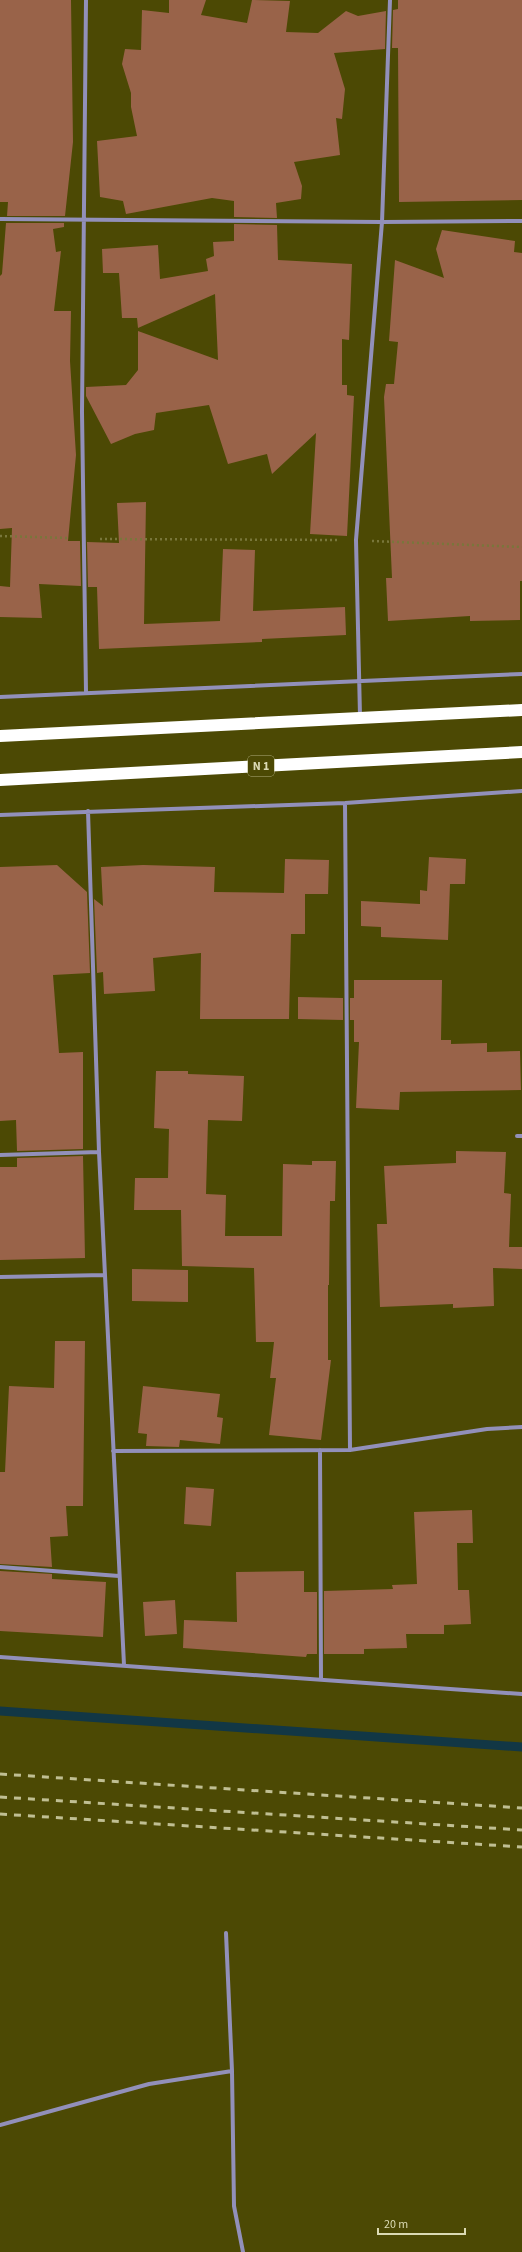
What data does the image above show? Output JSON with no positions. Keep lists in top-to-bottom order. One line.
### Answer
{"streets":{"highway":["N 1"]},"scale_bar":"20 m"}
